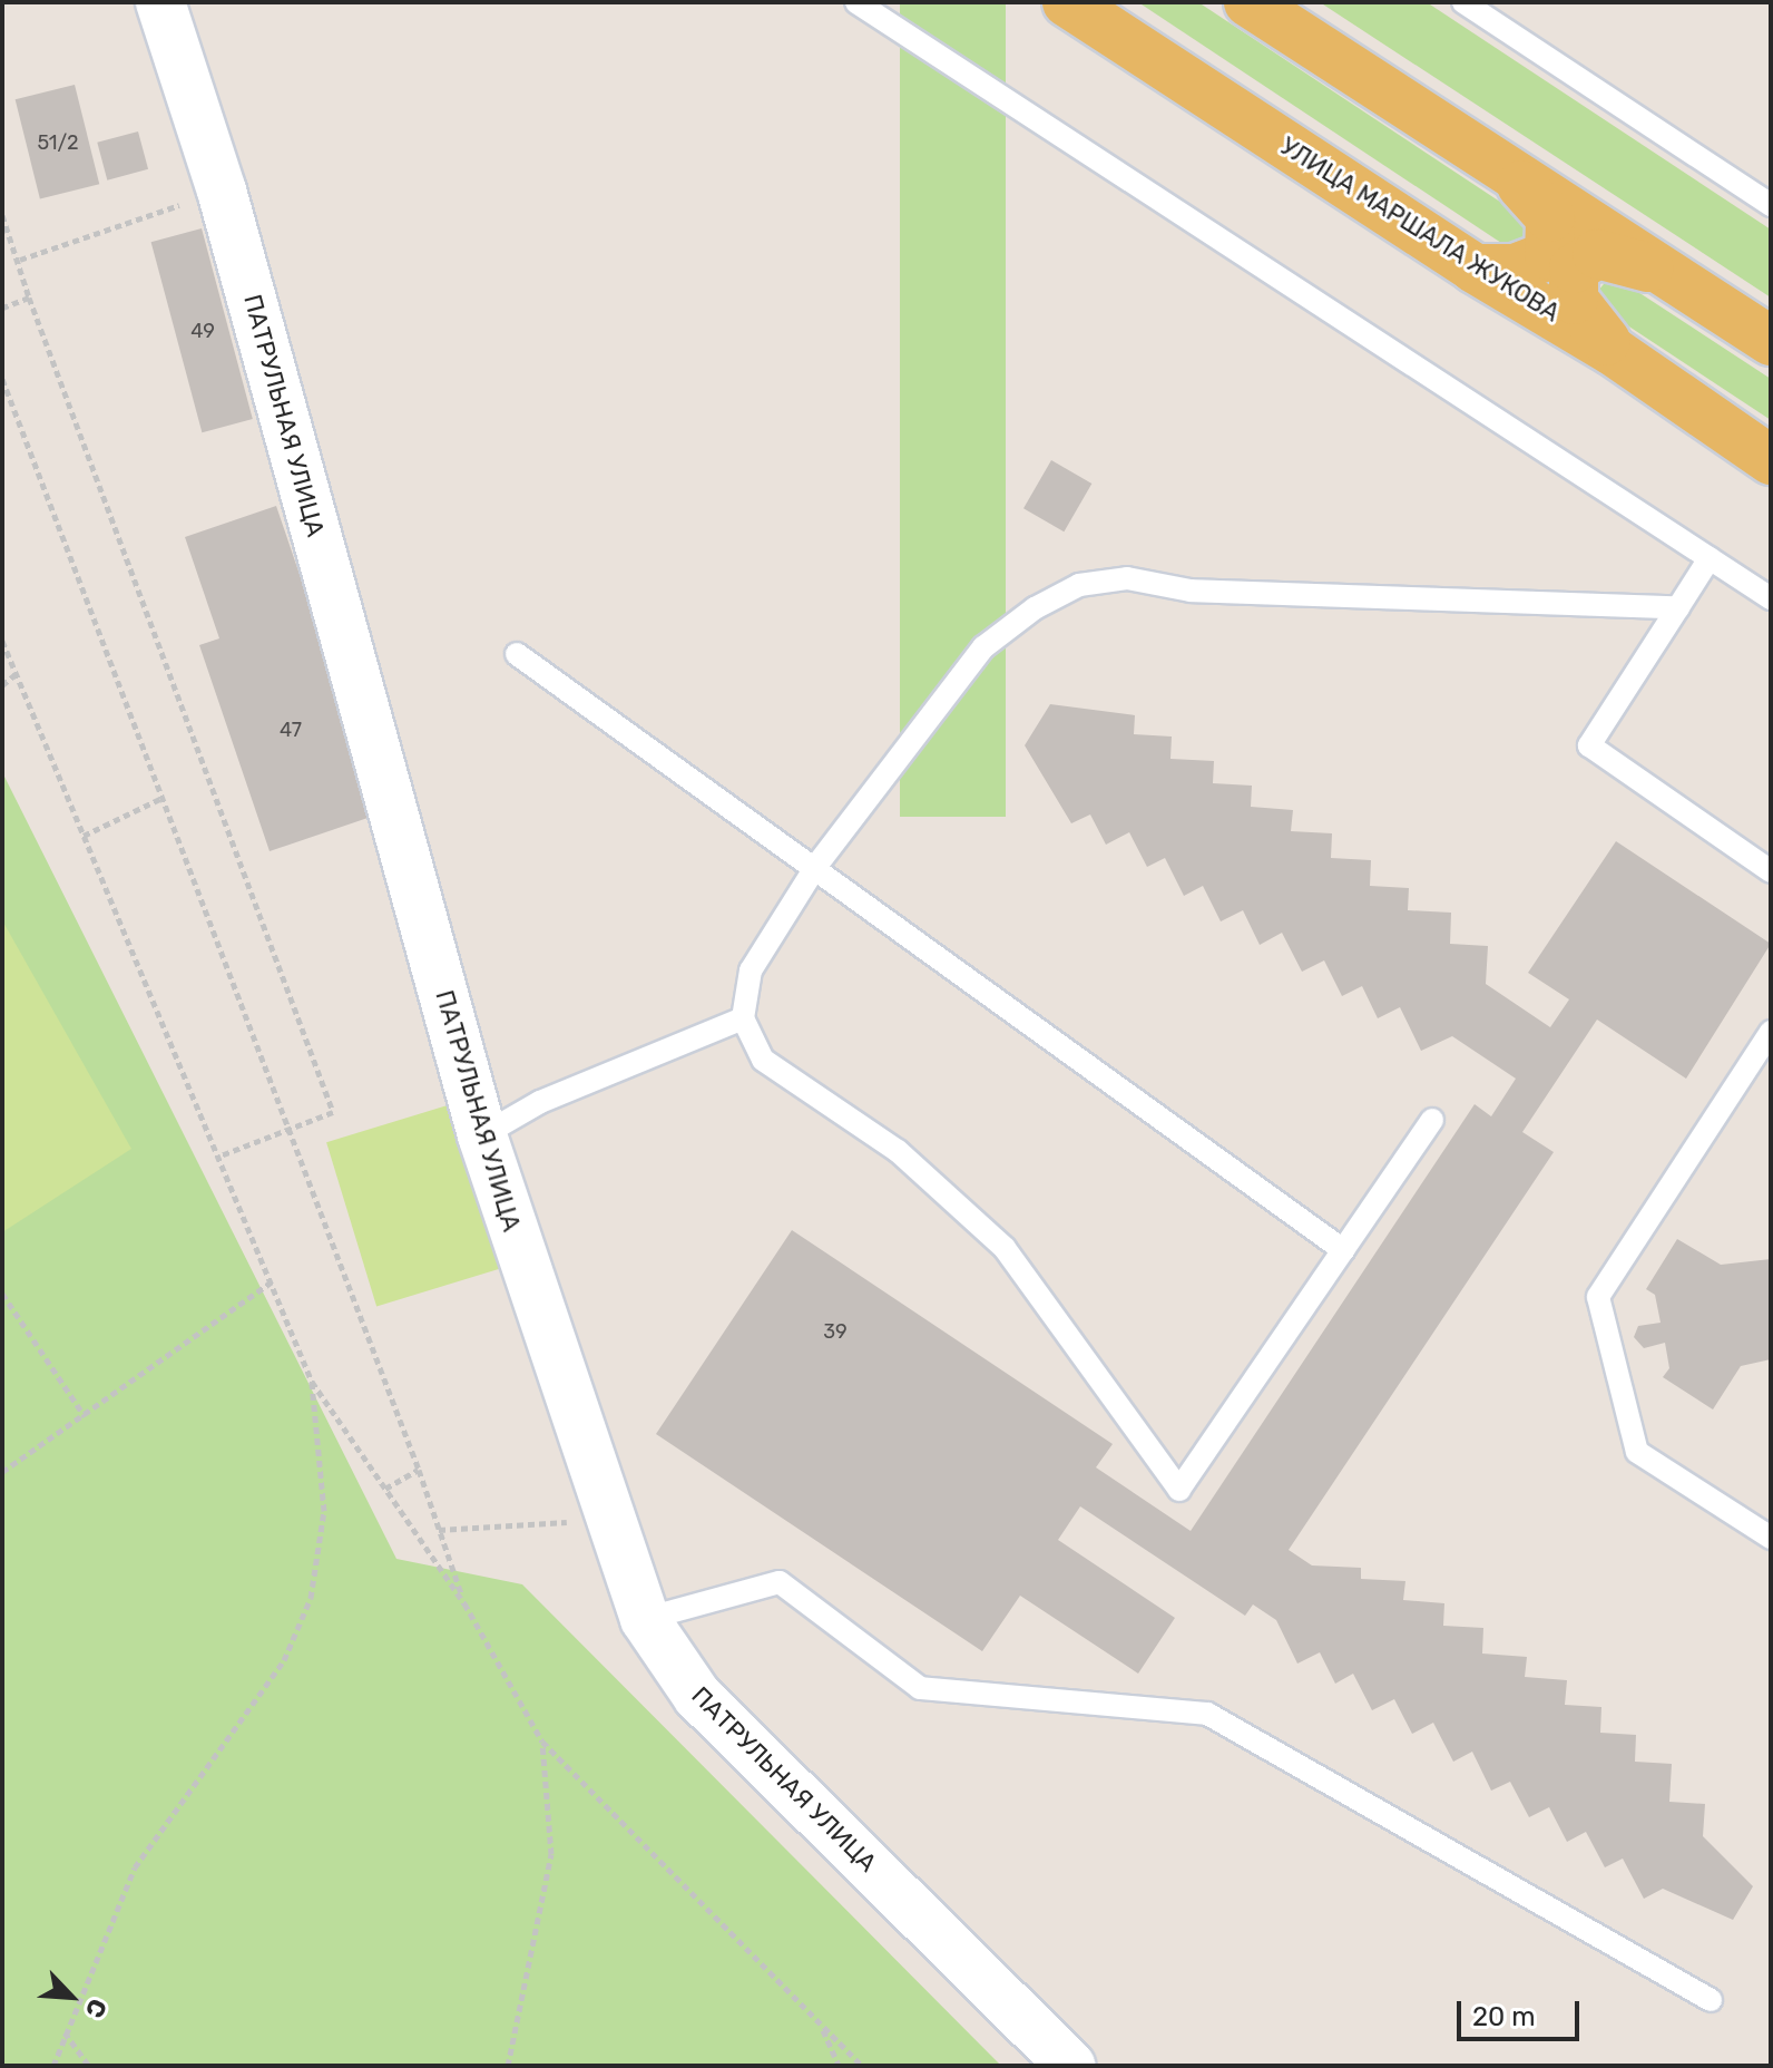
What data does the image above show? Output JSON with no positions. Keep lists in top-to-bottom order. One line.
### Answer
{"streets":{"main road":["УЛИЦА МАРШАЛА ЖУКОВА"],"street":["ПАТРУЛЬНАЯ УЛИЦА"]},"house_numbers":["51/2","49","47","39"],"scale_bar":"20 m","north":"bottom right"}
